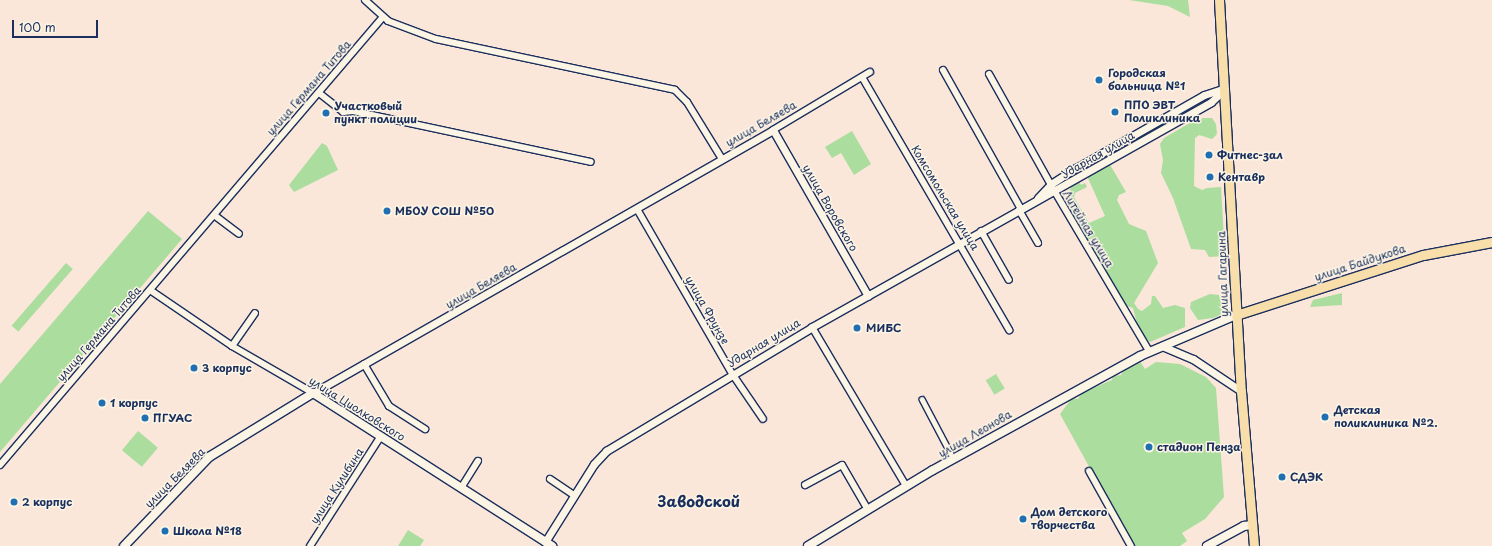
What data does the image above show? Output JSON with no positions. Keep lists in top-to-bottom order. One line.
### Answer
{"streets":{"main road":["улица Беляева","улица Байдукова","улица Гагарина","улица Циолковского","улица Леонова"],"street":["улица Германа Титова","Ударная улица","Комсомольская улица","улица Воровского","Литейная улица","улица Фрунзе","улица Кулибина"]},"crossings":[["улица Германа Титова","улица Циолковского"],["улица Беляева","Комсомольская улица"],["улица Беляева","улица Воровского"],["улица Беляева","улица Фрунзе"],["улица Беляева","улица Циолковского"],["Ударная улица","Комсомольская улица"],["Ударная улица","улица Воровского"],["Ударная улица","Литейная улица"],["Ударная улица","улица Гагарина"],["Ударная улица","улица Фрунзе"],["Ударная улица","улица Циолковского"],["Литейная улица","улица Леонова"],["улица Байдукова","улица Гагарина"],["улица Байдукова","улица Леонова"],["улица Гагарина","улица Леонова"],["улица Циолковского","улица Кулибина"]],"districts":["Заводской"],"places":["Городская больница №1","ППО ЭВТ Поликлиника","Участковый пункт полиции","Фитнес-зал","Кентавр","МБОУ СОШ №50","МИБС","3 корпус","1 корпус","Детская поликлиника №2.","ПГУАС","стадион Пенза","СДЭК","2 корпус","Дом детского творчества","Школа №18"],"scale_bar":"100 m"}
